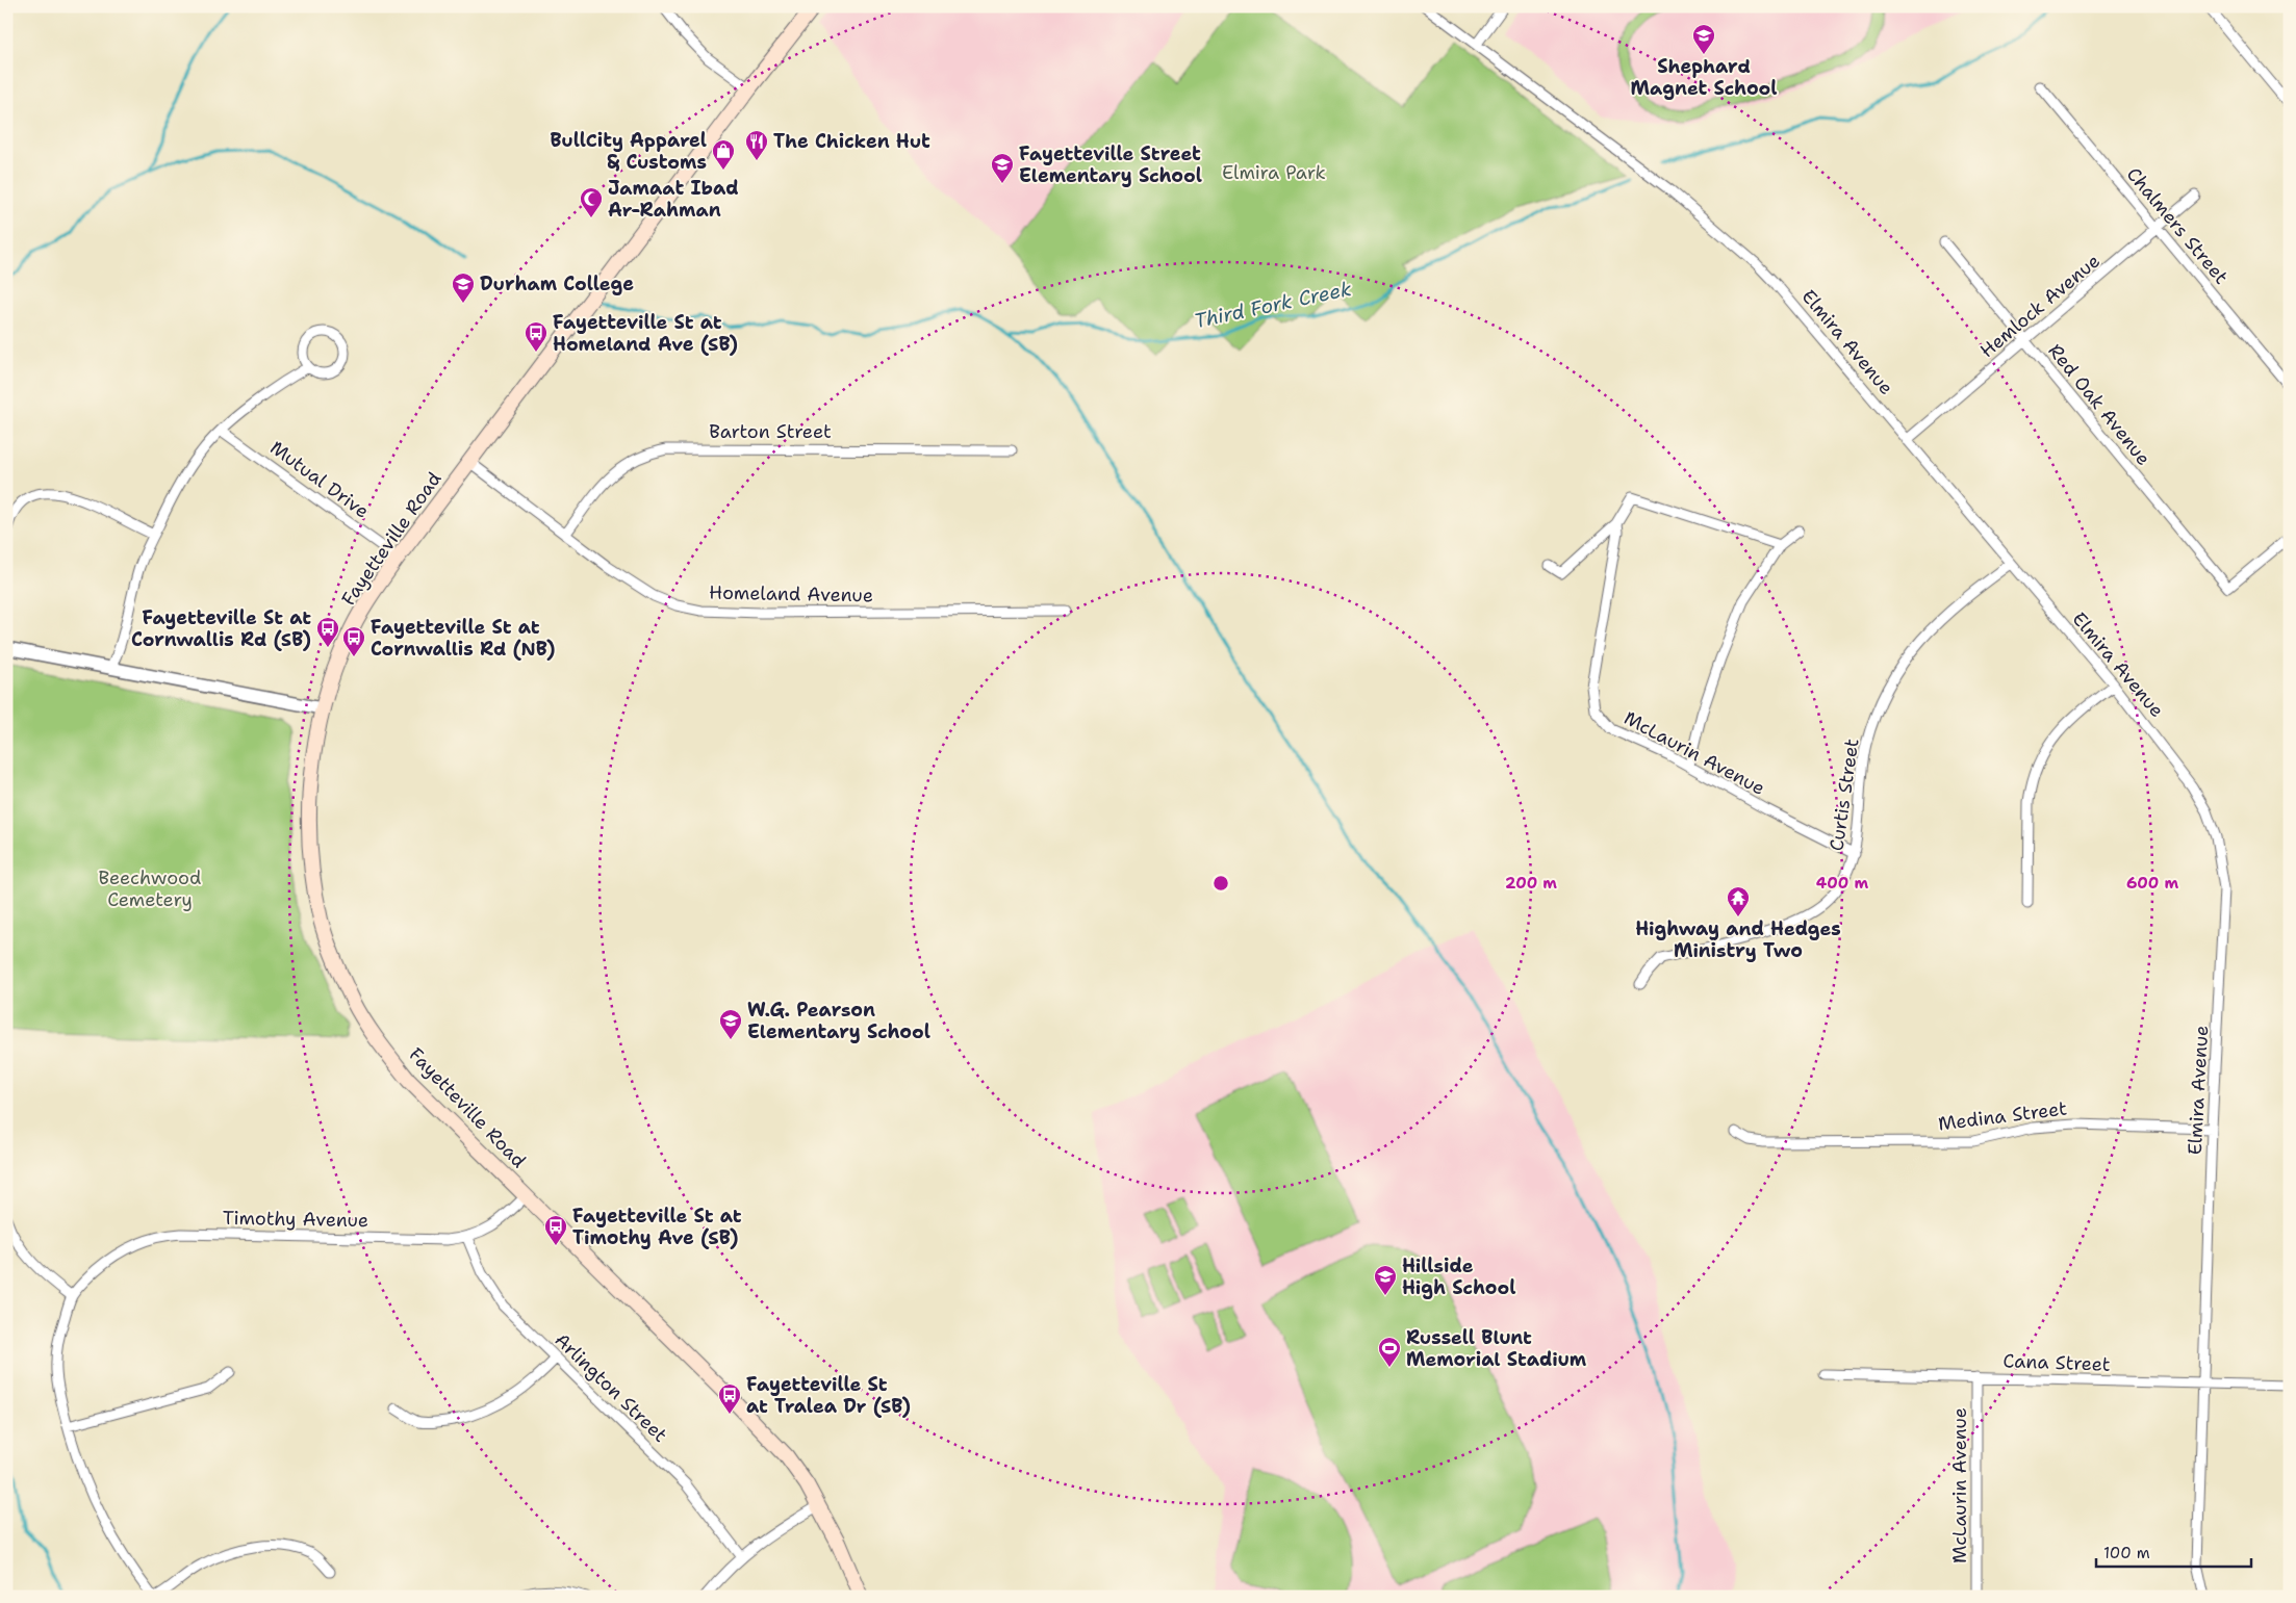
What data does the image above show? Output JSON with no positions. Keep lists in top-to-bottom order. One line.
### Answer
{"streets":{"main road":["Fayetteville Road"],"street":["Chalmers Street","Hemlock Avenue","Elmira Avenue","Red Oak Avenue","Barton Street","Mutual Drive","Homeland Avenue","McLaurin Avenue","Curtis Street","Medina Street","Timothy Avenue","Cana Street","Arlington Street"]},"crossings":[["Chalmers Street","Hemlock Avenue"],["Hemlock Avenue","Elmira Avenue"],["Hemlock Avenue","Red Oak Avenue"],["Elmira Avenue","Curtis Street"],["Elmira Avenue","Medina Street"],["Elmira Avenue","Cana Street"],["Barton Street","Homeland Avenue"],["Mutual Drive","Fayetteville Road"],["Fayetteville Road","Homeland Avenue"],["Fayetteville Road","Timothy Avenue"],["McLaurin Avenue","Curtis Street"],["McLaurin Avenue","Cana Street"],["Timothy Avenue","Arlington Street"]],"water":["Third Fork Creek"],"parks":["Elmira Park","Beechwood Cemetery"],"places":{"school or university":["Shephard Magnet School","Fayetteville Street Elementary School","Durham College","W.G. Pearson Elementary School","Hillside High School"],"restaurant":["The Chicken Hut"],"shop":["BullCity Apparel & Customs"],"mosque":["Jamaat Ibad Ar-Rahman"],"bus stop":["Fayetteville St at Homeland Ave (SB)","Fayetteville St at Cornwallis Rd (SB)","Fayetteville St at Cornwallis Rd (NB)","Fayetteville St at Timothy Ave (SB)","Fayetteville St at Tralea Dr (SB)"],"temple":["Highway and Hedges Ministry Two"],"sports":["Russell Blunt Memorial Stadium"]},"scale_bar":"100 m","rings":["200 m","400 m","600 m"]}
